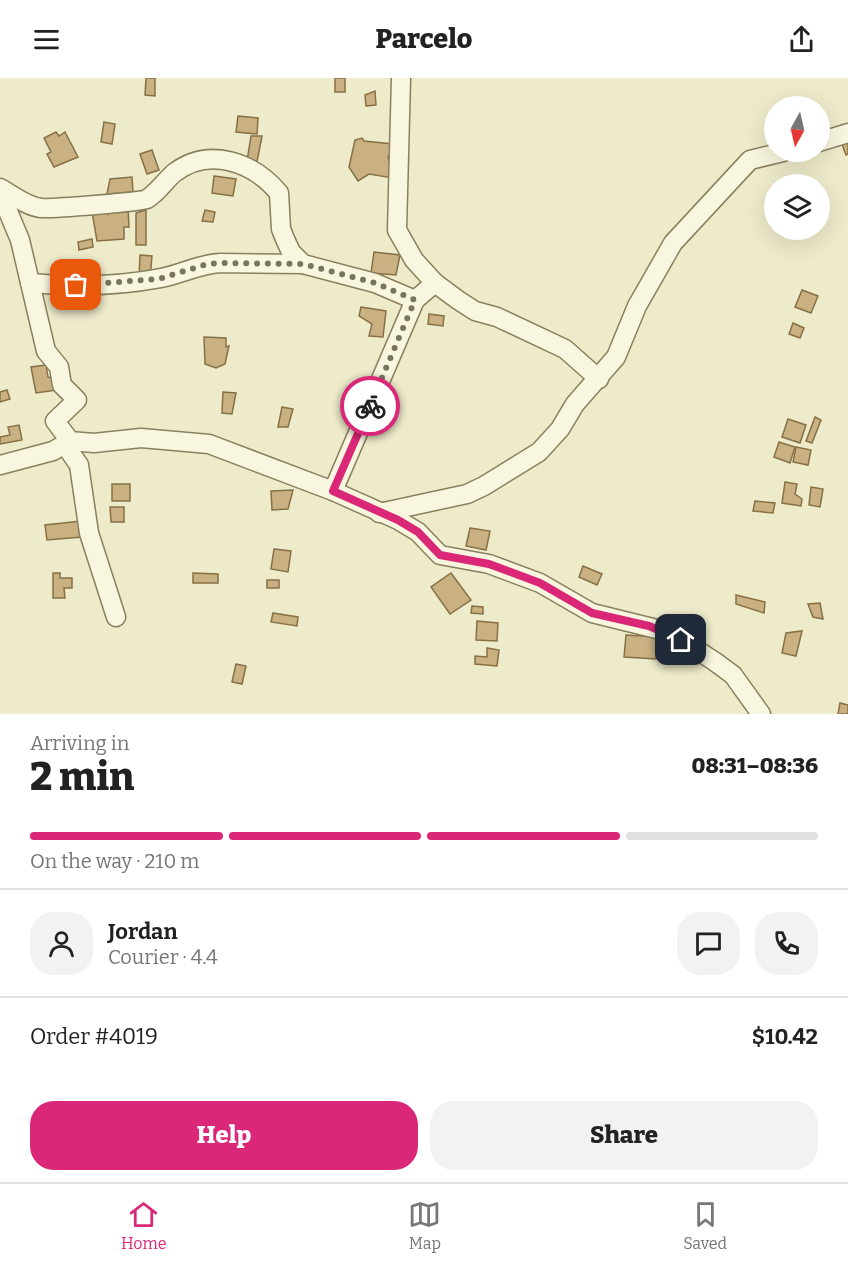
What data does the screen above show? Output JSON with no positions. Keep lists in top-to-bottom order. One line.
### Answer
{"north":"bottom","page":{"header":"Parcelo","heading":["2 min","Arriving in","08:31–08:36"],"panel":["Jordan","Courier · 4.4","Order #4019","$10.42"],"bar":"On the way · 210 m","buttons":["Help","Share"],"tabs":["Home","Map","Saved"]}}
